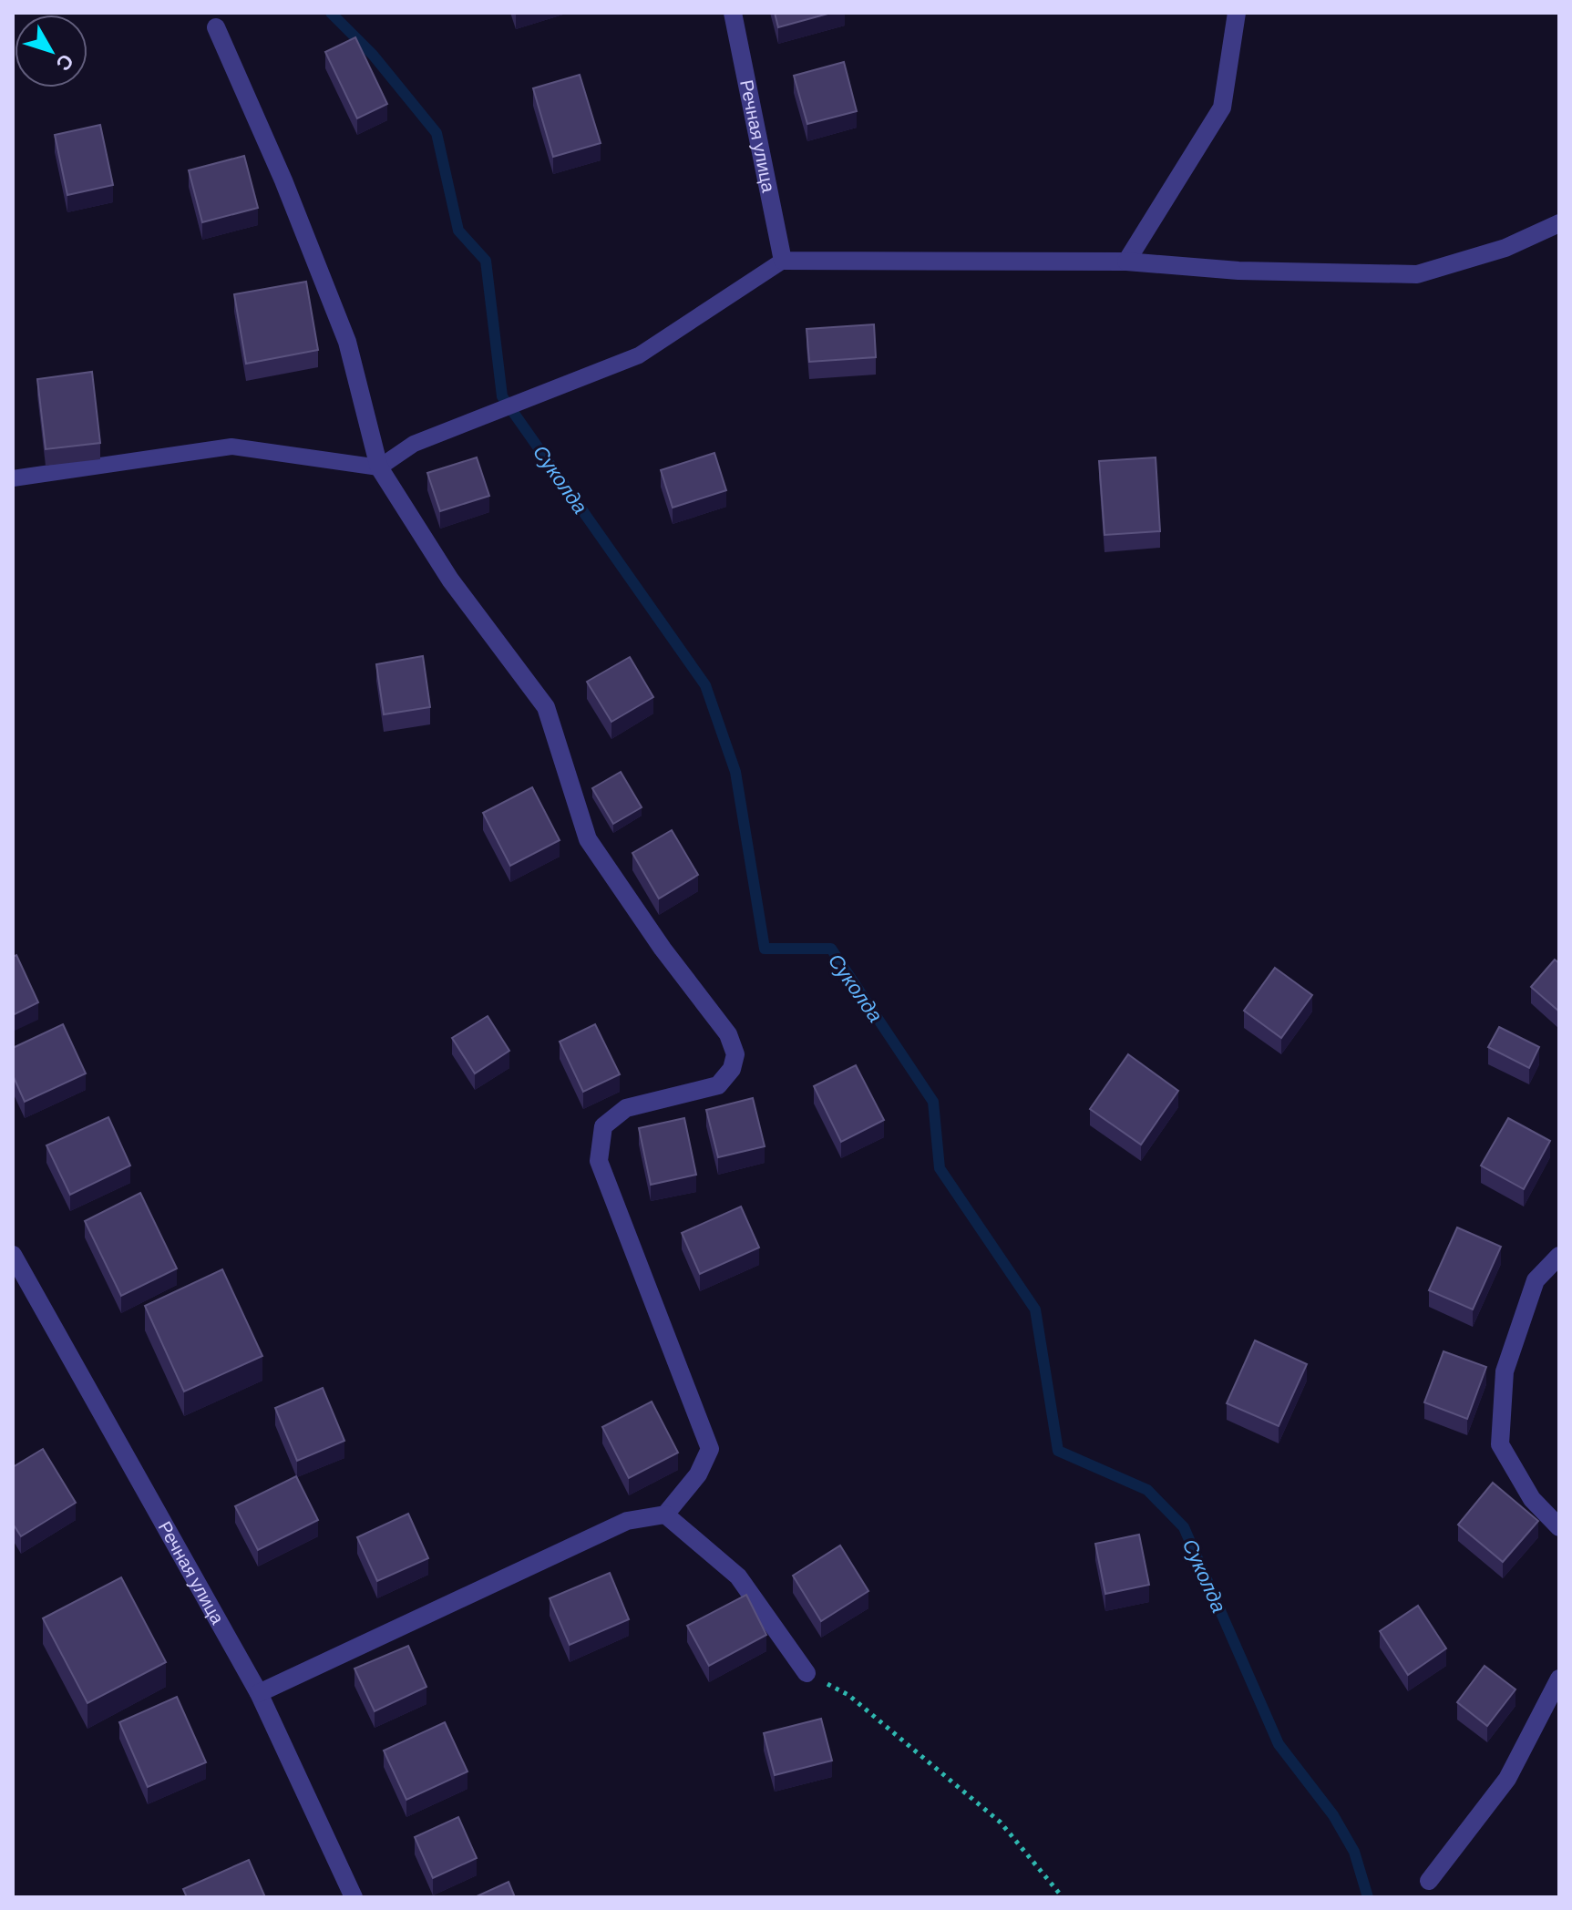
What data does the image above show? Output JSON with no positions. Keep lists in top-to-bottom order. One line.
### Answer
{"streets":{"street":["Речная улица"]},"water":["Суколда"],"north":"bottom right"}
